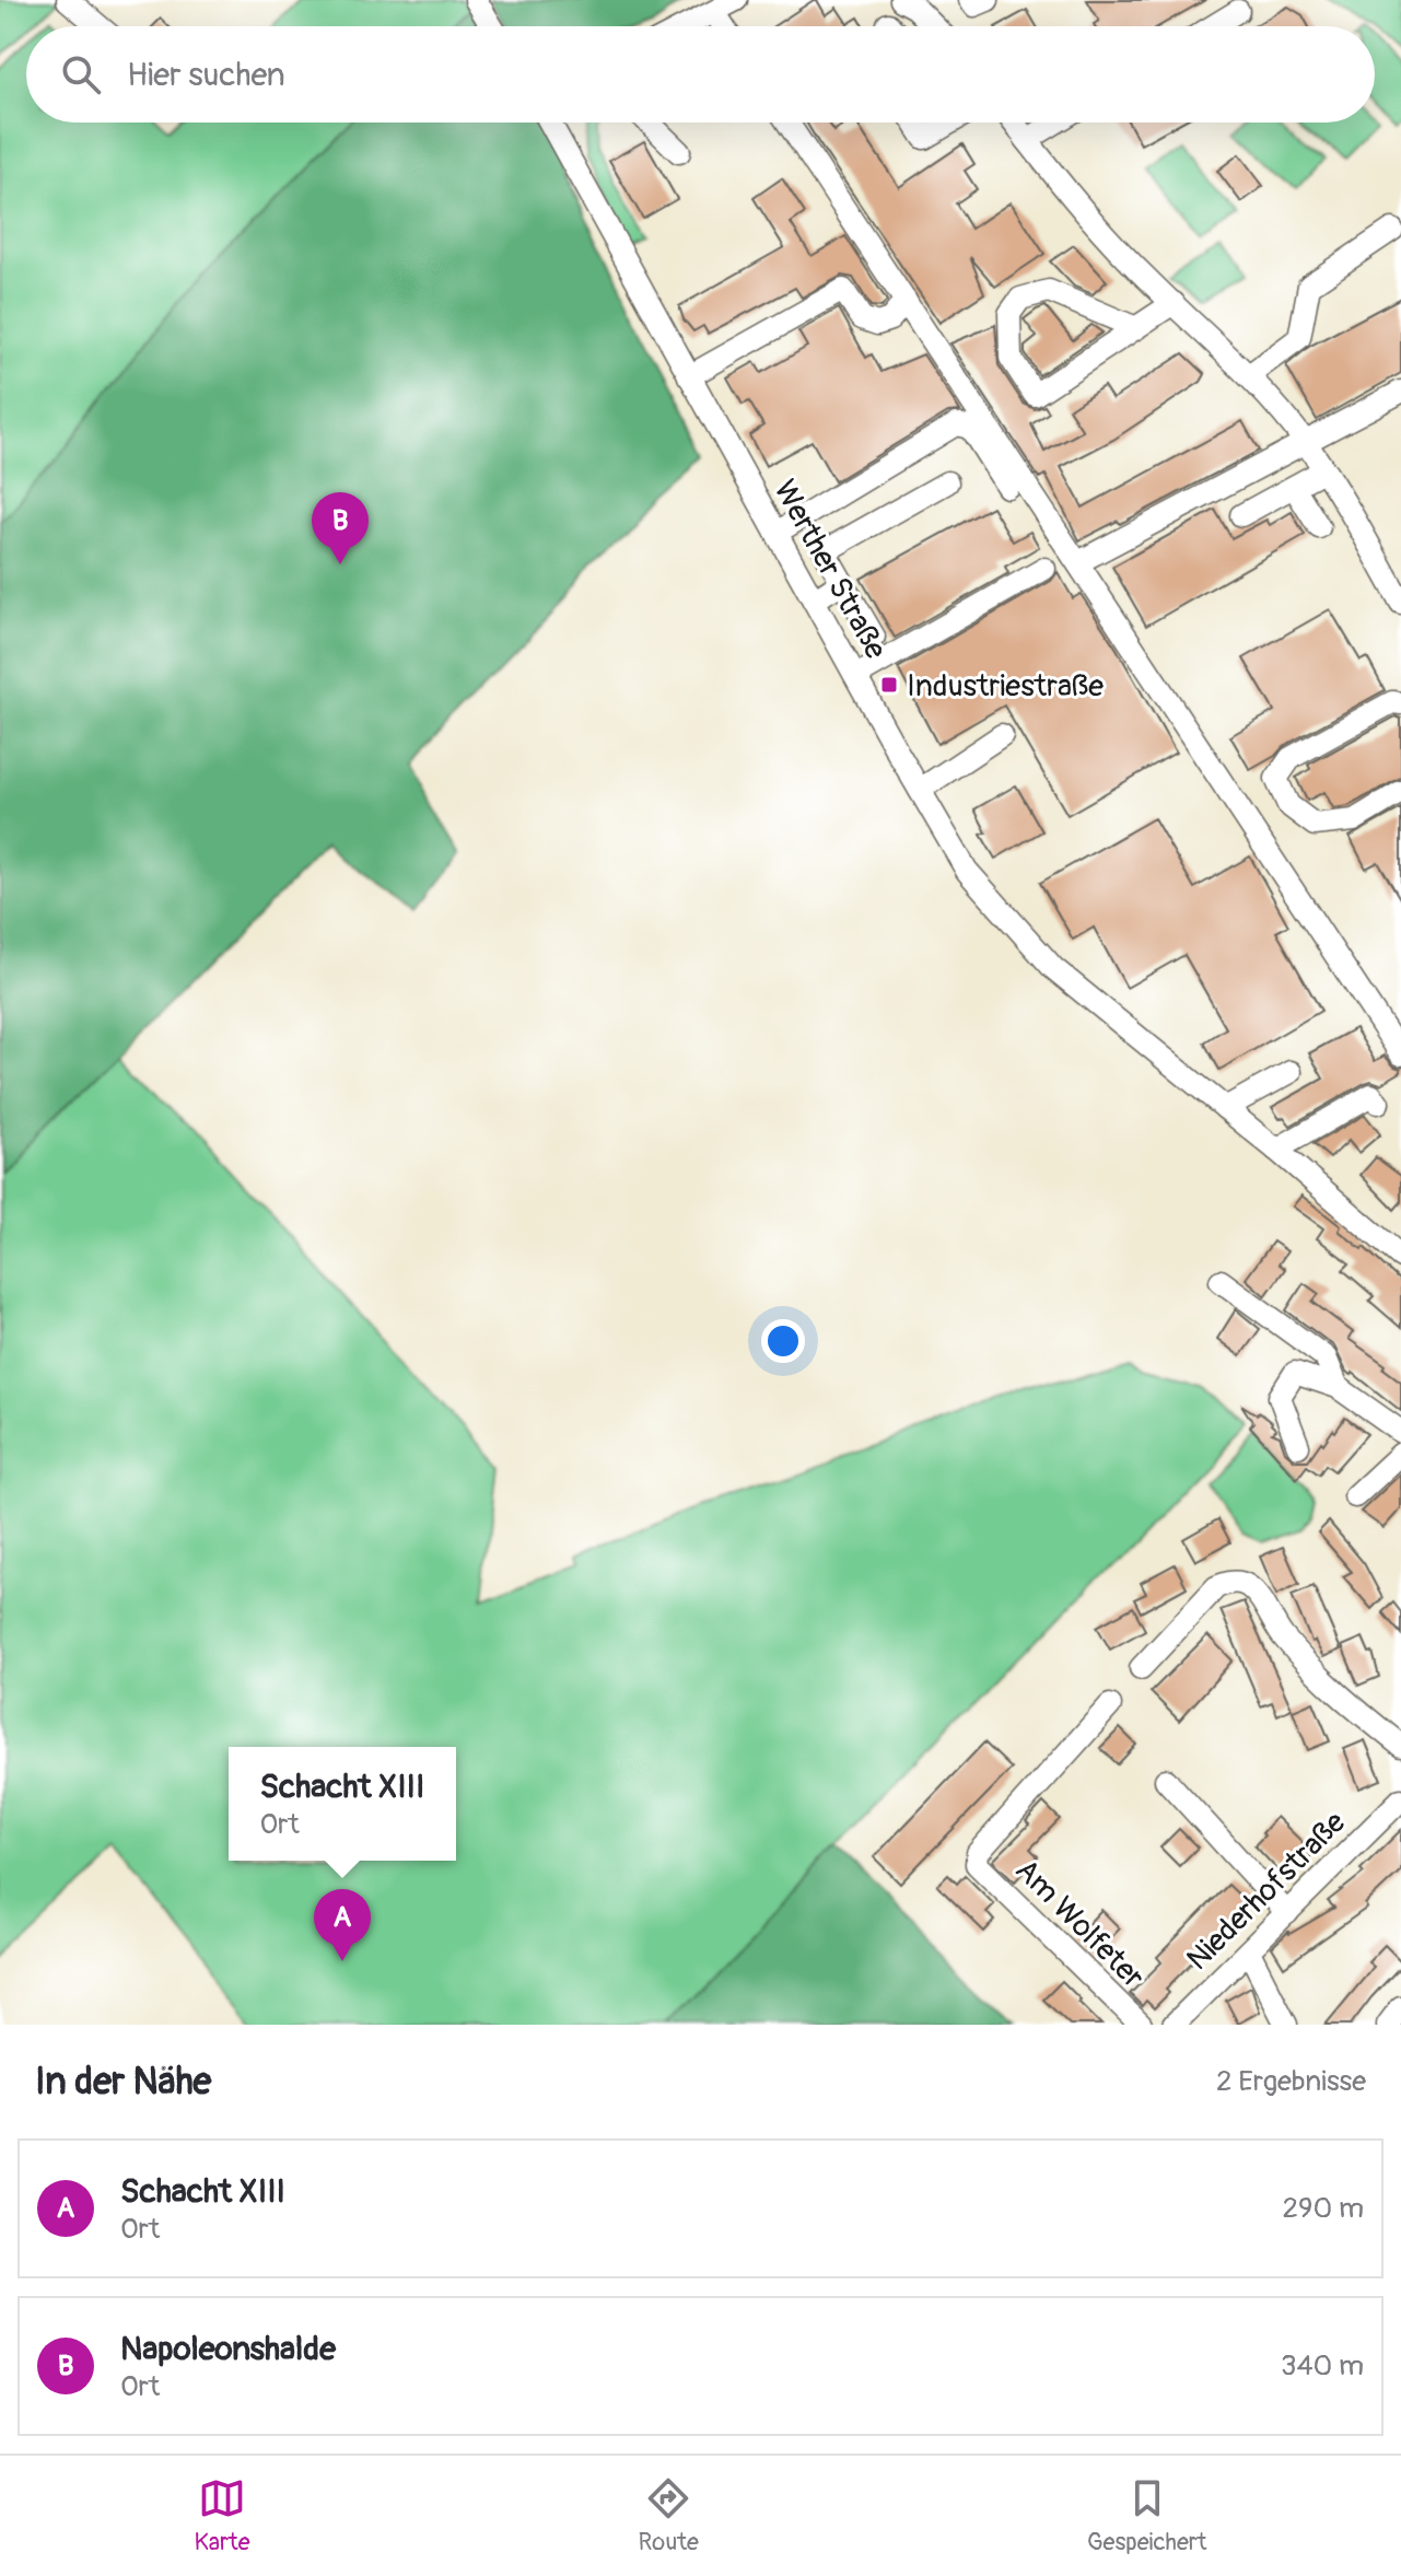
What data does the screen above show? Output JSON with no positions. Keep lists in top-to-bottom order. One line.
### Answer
{"streets":{"street":["Werther Straße","Niederhofstraße","Am Wolfeter"]},"places":{"transit":["Industriestraße"]},"page":{"search":"Hier suchen","pins":["B","A"],"popup":["Schacht XIII","Ort"],"heading":["In der Nähe","2 Ergebnisse"],"list":[{"mark":"A","name":"Schacht XIII","note":"Ort","value":"290 m"},{"mark":"B","name":"Napoleonshalde","note":"Ort","value":"340 m"}],"nav":["Karte","Route","Gespeichert"]}}
